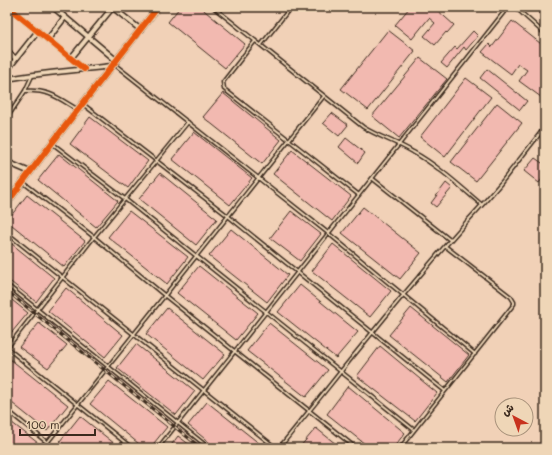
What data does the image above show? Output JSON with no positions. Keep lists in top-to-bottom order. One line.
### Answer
{"scale_bar":"100 m","north":"top left"}
